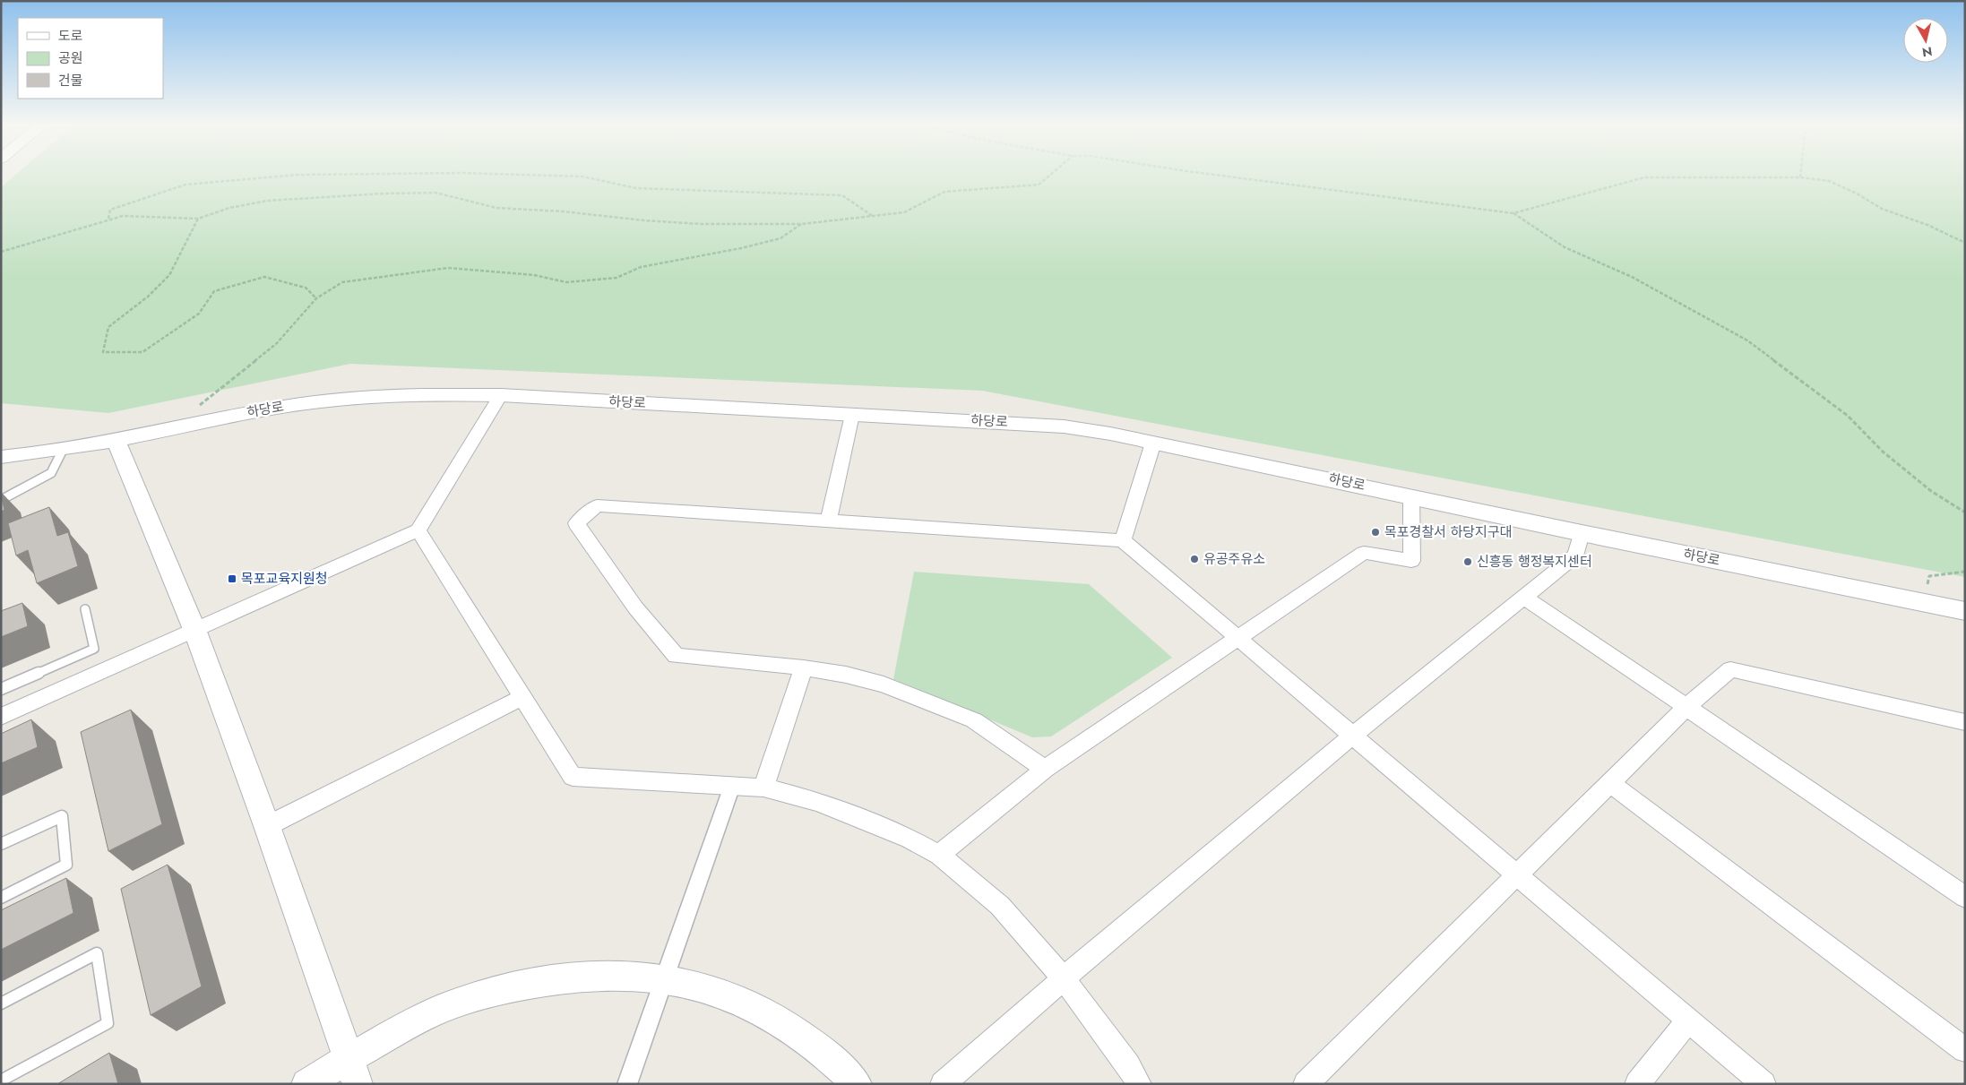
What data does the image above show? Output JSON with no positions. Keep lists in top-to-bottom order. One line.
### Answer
{"streets":{"street":["하당로"]},"places":{"other":["목포경찰서 하당지구대","유공주유소","신흥동 행정복지센터"],"transit":["목포교육지원청"]},"legend":["도로","공원","건물"],"north":"bottom"}
